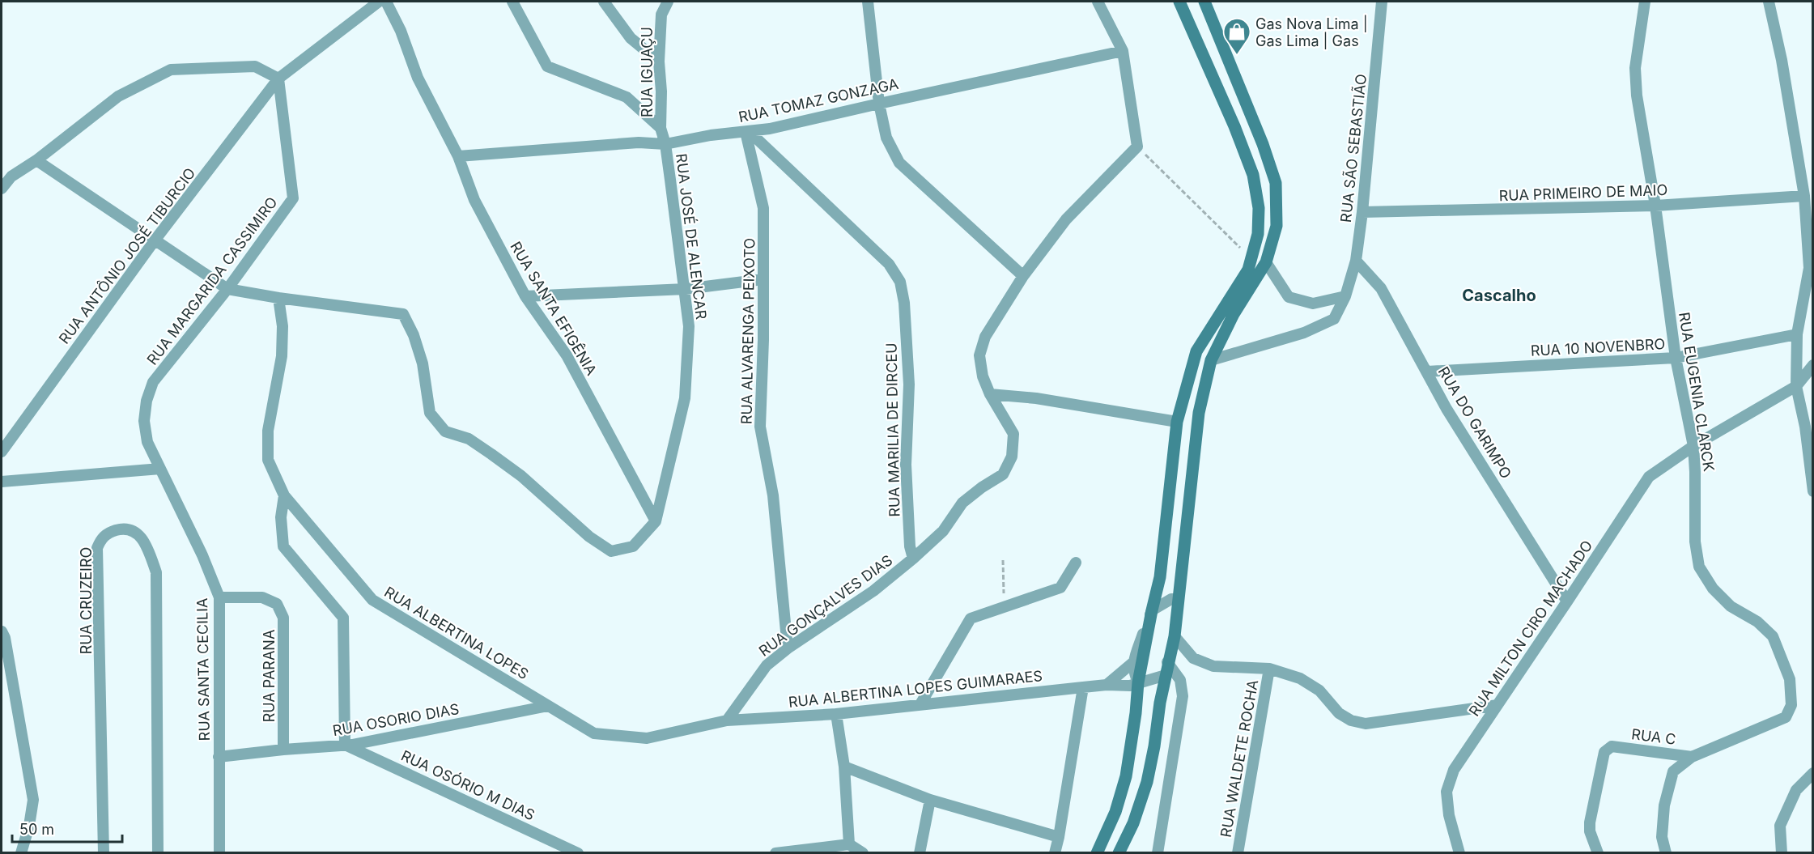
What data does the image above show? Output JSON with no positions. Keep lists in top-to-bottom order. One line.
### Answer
{"streets":{"street":["RUA IGUAÇU","RUA TOMAZ GONZAGA","RUA SÃO SEBASTIÃO","RUA PRIMEIRO DE MAIO","RUA JOSÉ DE ALENCAR","RUA ANTÔNIO JOSÉ TIBURCIO","RUA MARGARIDA CASSIMIRO","RUA SANTA EFIGÊNIA","RUA ALVARENGA PEIXOTO","RUA 10 NOVENBRO","RUA EUGENIA CLARCK","RUA DO GARIMPO","RUA MARILIA DE DIRCEU","RUA CRUZEIRO","RUA GONÇALVES DIAS","RUA MILTON CIRO MACHADO","RUA ALBERTINA LOPES","RUA SANTA CECILIA","RUA PARANA","RUA ALBERTINA LOPES GUIMARAES","RUA OSORIO DIAS","RUA C","RUA WALDETE ROCHA","RUA OSÓRIO M DIAS"]},"crossings":[["RUA IGUAÇU","RUA TOMAZ GONZAGA"],["RUA IGUAÇU","RUA JOSÉ DE ALENCAR"],["RUA TOMAZ GONZAGA","RUA JOSÉ DE ALENCAR"],["RUA TOMAZ GONZAGA","RUA SANTA EFIGÊNIA"],["RUA TOMAZ GONZAGA","RUA ALVARENGA PEIXOTO"],["RUA TOMAZ GONZAGA","RUA MARILIA DE DIRCEU"],["RUA SÃO SEBASTIÃO","RUA PRIMEIRO DE MAIO"],["RUA SÃO SEBASTIÃO","RUA DO GARIMPO"],["RUA PRIMEIRO DE MAIO","RUA EUGENIA CLARCK"],["RUA JOSÉ DE ALENCAR","RUA SANTA EFIGÊNIA"],["RUA JOSÉ DE ALENCAR","RUA ALBERTINA LOPES"],["RUA ANTÔNIO JOSÉ TIBURCIO","RUA MARGARIDA CASSIMIRO"],["RUA MARGARIDA CASSIMIRO","RUA SANTA CECILIA"],["RUA ALVARENGA PEIXOTO","RUA MARILIA DE DIRCEU"],["RUA ALVARENGA PEIXOTO","RUA GONÇALVES DIAS"],["RUA 10 NOVENBRO","RUA EUGENIA CLARCK"],["RUA 10 NOVENBRO","RUA DO GARIMPO"],["RUA EUGENIA CLARCK","RUA MILTON CIRO MACHADO"],["RUA EUGENIA CLARCK","RUA C"],["RUA DO GARIMPO","RUA MILTON CIRO MACHADO"],["RUA MARILIA DE DIRCEU","RUA GONÇALVES DIAS"],["RUA GONÇALVES DIAS","RUA ALBERTINA LOPES"],["RUA GONÇALVES DIAS","RUA ALBERTINA LOPES GUIMARAES"],["RUA ALBERTINA LOPES","RUA ALBERTINA LOPES GUIMARAES"],["RUA ALBERTINA LOPES","RUA OSORIO DIAS"],["RUA SANTA CECILIA","RUA PARANA"],["RUA SANTA CECILIA","RUA OSORIO DIAS"],["RUA PARANA","RUA OSORIO DIAS"],["RUA OSORIO DIAS","RUA OSÓRIO M DIAS"]],"districts":["Cascalho"],"places":{"shop":["Gas Nova Lima | Gas Lima | Gas"]},"scale_bar":"50 m"}
